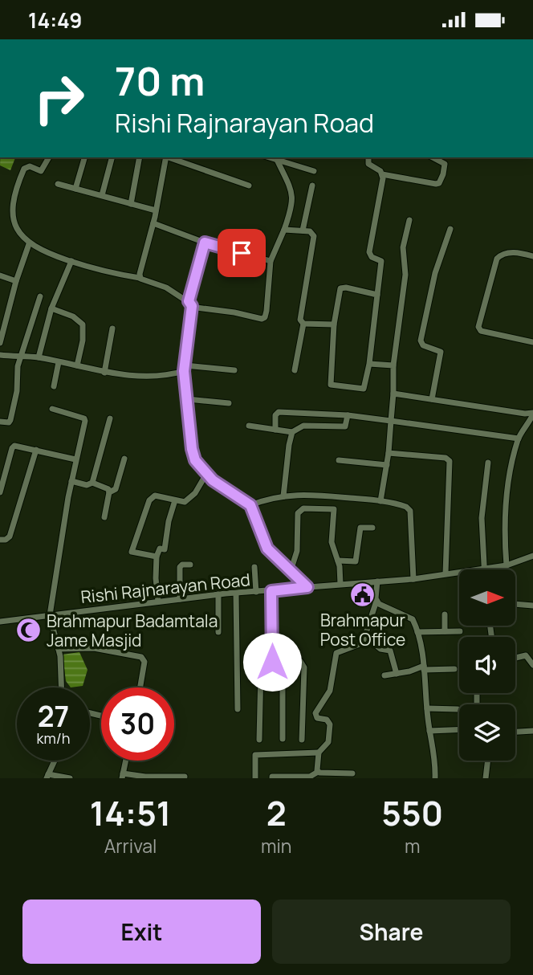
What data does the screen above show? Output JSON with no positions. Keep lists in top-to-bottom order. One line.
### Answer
{"streets":{"street":["Rishi Rajnarayan Road"]},"places":{"public building":["Brahmapur Post Office"],"mosque":["Brahmapur Badamtala Jame Masjid"]},"north":"right","page":{"status":"14:49","turn":["70 m","Rishi Rajnarayan Road"],"speed":"27 km/h","limit":"30","eta":["14:51","Arrival","2","min","550","m"],"buttons":["Exit","Share"]}}
